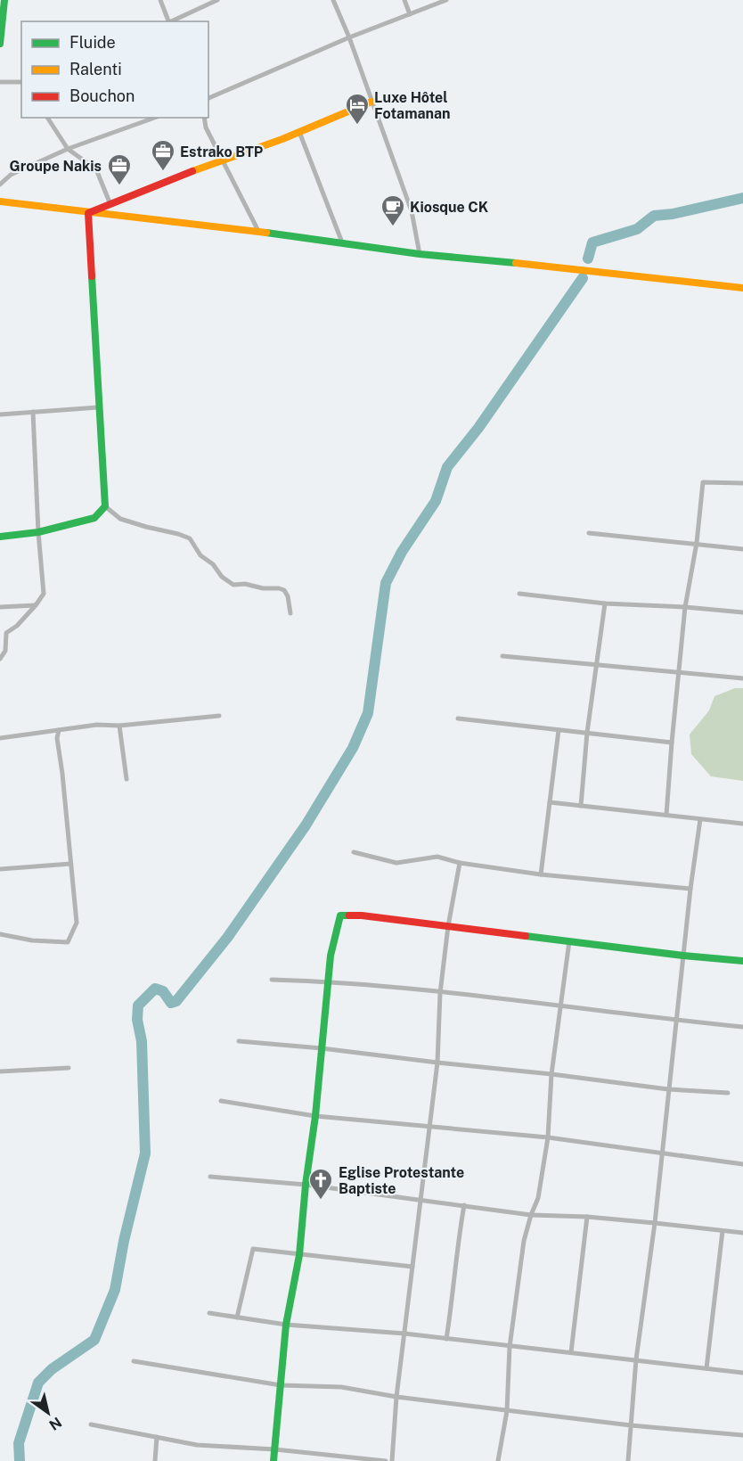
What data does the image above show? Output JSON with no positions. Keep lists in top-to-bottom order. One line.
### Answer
{"places":{"hotel":["Luxe Hôtel Fotamanan"],"office":["Estrako BTP","Groupe Nakis"],"cafe":["Kiosque CK"],"church":["Eglise Protestante Baptiste"]},"legend":["Fluide","Ralenti","Bouchon"],"north":"bottom right"}
